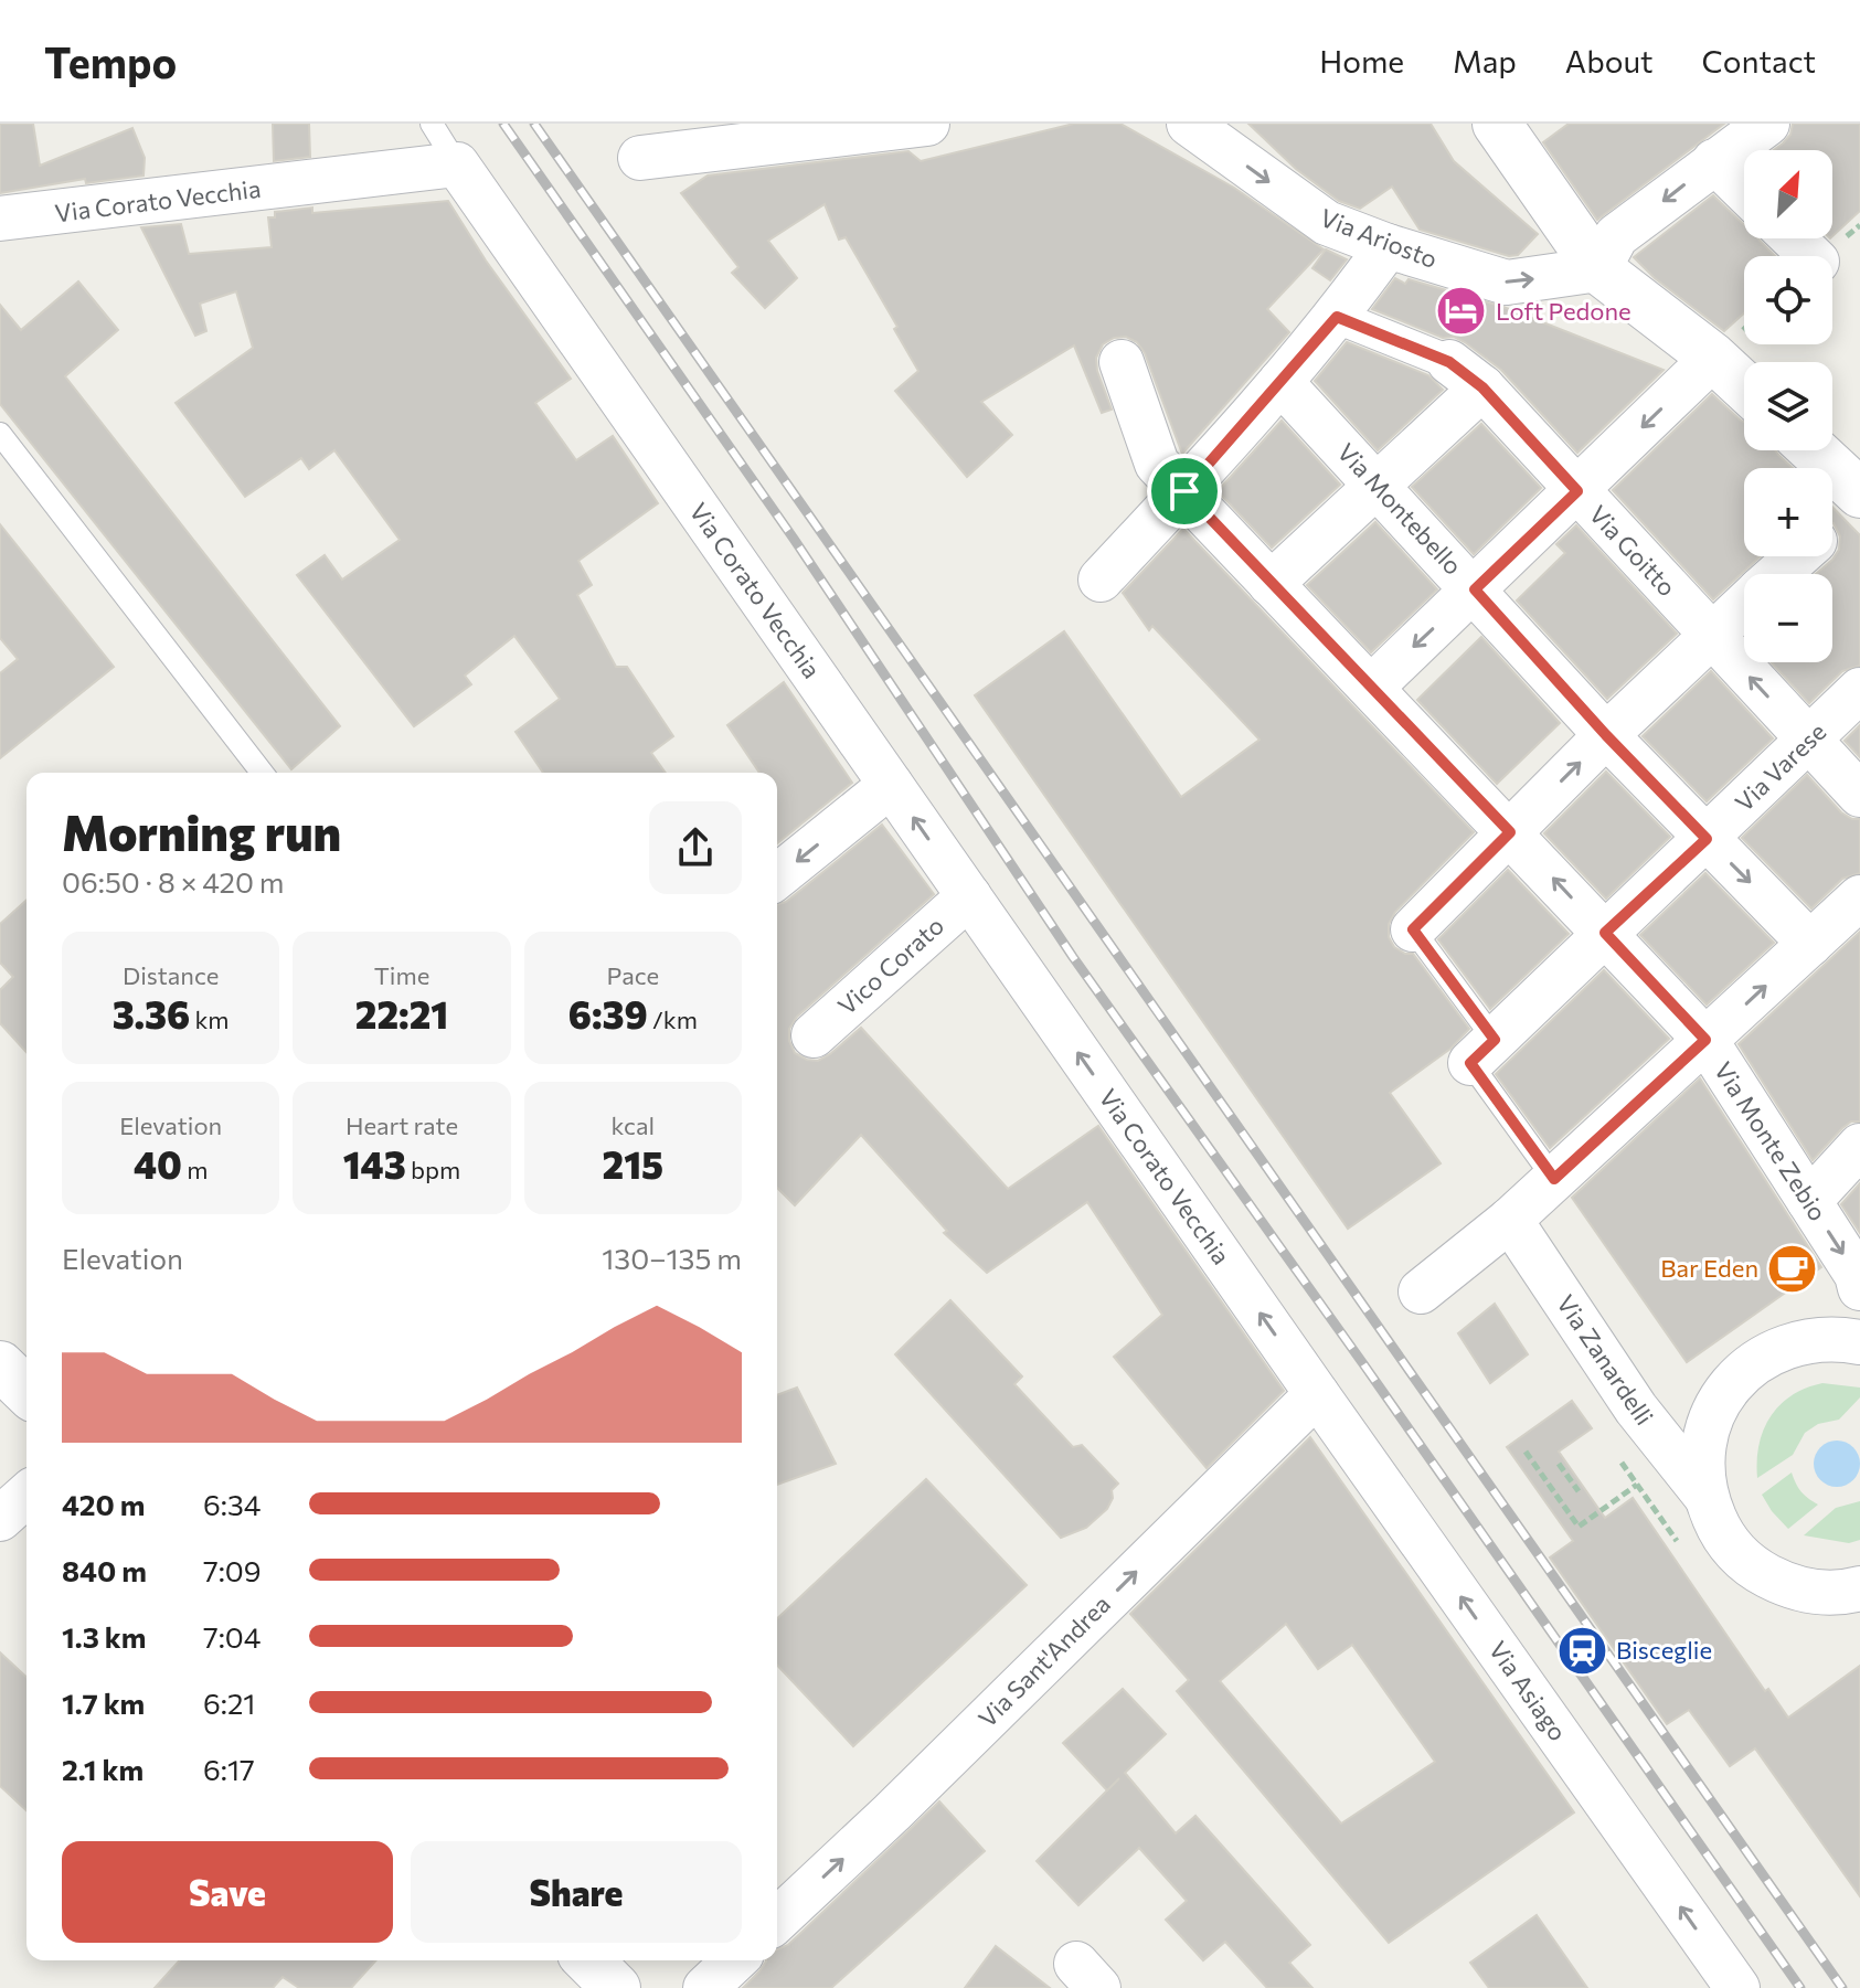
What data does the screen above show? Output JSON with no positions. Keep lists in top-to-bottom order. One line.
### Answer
{"streets":{"street":["Via Corato Vecchia","Via Ariosto","Via Montebello","Via Goitto","Via Varese","Vico Corato","Via Monte Zebio","Via Zanardelli","Via Sant'Andrea","Via Asiago"]},"crossings":[["Via Corato Vecchia","Vico Corato"],["Via Corato Vecchia","Via Sant'Andrea"],["Via Corato Vecchia","Via Asiago"],["Via Montebello","Via Varese"],["Via Goitto","Via Varese"],["Via Varese","Via Monte Zebio"],["Via Sant'Andrea","Via Asiago"]],"one_way":["Via Corato Vecchia","Via Ariosto","Via Sant'Andrea","Via Asiago"],"places":{"hotel":["Loft Pedone"],"cafe":["Bar Eden"],"station":["Bisceglie"]},"north":"top right","page":{"header":"Tempo","nav":["Home","Map","About","Contact"],"map_buttons":["+","−"],"heading":["Morning run","06:50 · 8 × 420 m"],"stats":[["Distance","3.36 km"],["Time","22:21"],["Pace","6:39 /km"],["Elevation","40 m"],["Heart rate","143 bpm"],["kcal","215"]],"chart":["Elevation","130–135 m"],"list":[{"name":"420 m","note":"6:34"},{"name":"840 m","note":"7:09"},{"name":"1.3 km","note":"7:04"},{"name":"1.7 km","note":"6:21"},{"name":"2.1 km","note":"6:17"}],"buttons":["Save","Share"]}}
